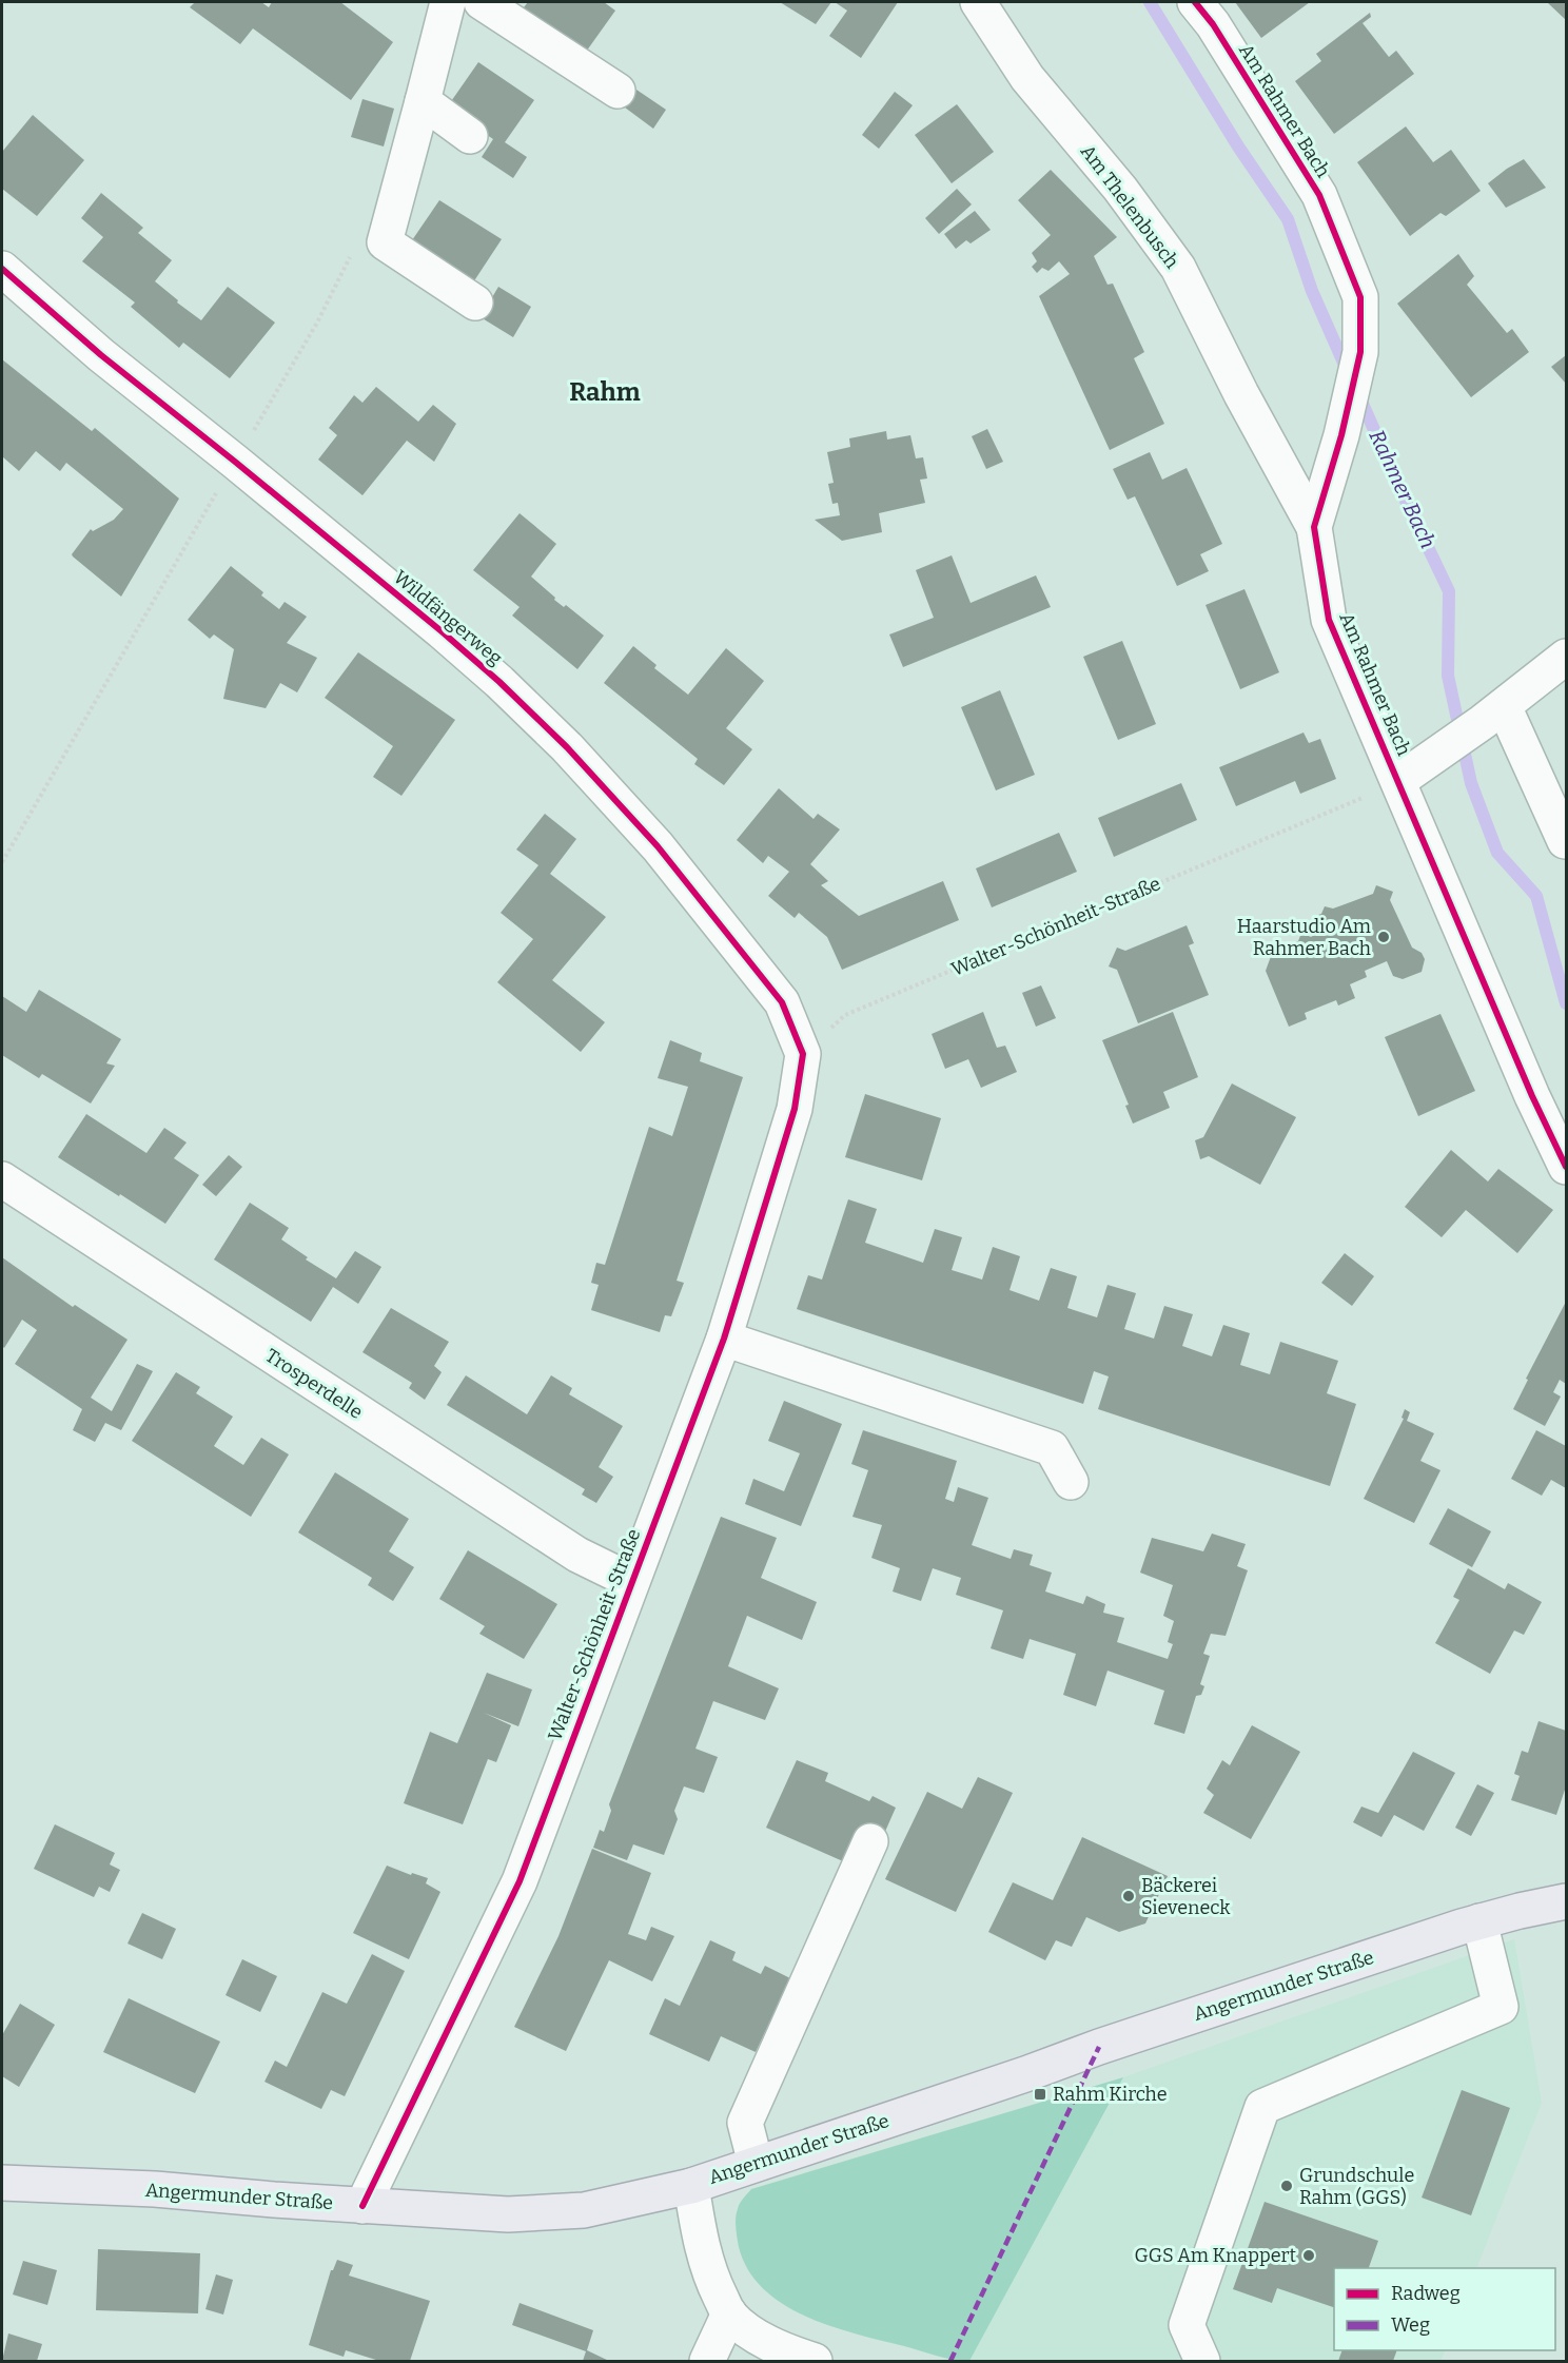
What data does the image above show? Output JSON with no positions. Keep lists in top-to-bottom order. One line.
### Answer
{"streets":{"main road":["Angermunder Straße"],"street":["Am Rahmer Bach","Am Thelenbusch","Wildfängerweg","Walter-Schönheit-Straße","Trosperdelle"]},"crossings":[["Am Rahmer Bach","Am Thelenbusch"],["Am Rahmer Bach","Walter-Schönheit-Straße"],["Wildfängerweg","Walter-Schönheit-Straße"],["Walter-Schönheit-Straße","Trosperdelle"],["Walter-Schönheit-Straße","Angermunder Straße"]],"districts":["Rahm"],"water":["Rahmer Bach"],"places":{"other":["Haarstudio Am Rahmer Bach","Bäckerei Sieveneck","Grundschule Rahm (GGS)","GGS Am Knappert"],"transit":["Rahm Kirche"]},"legend":["Radweg","Weg"]}
